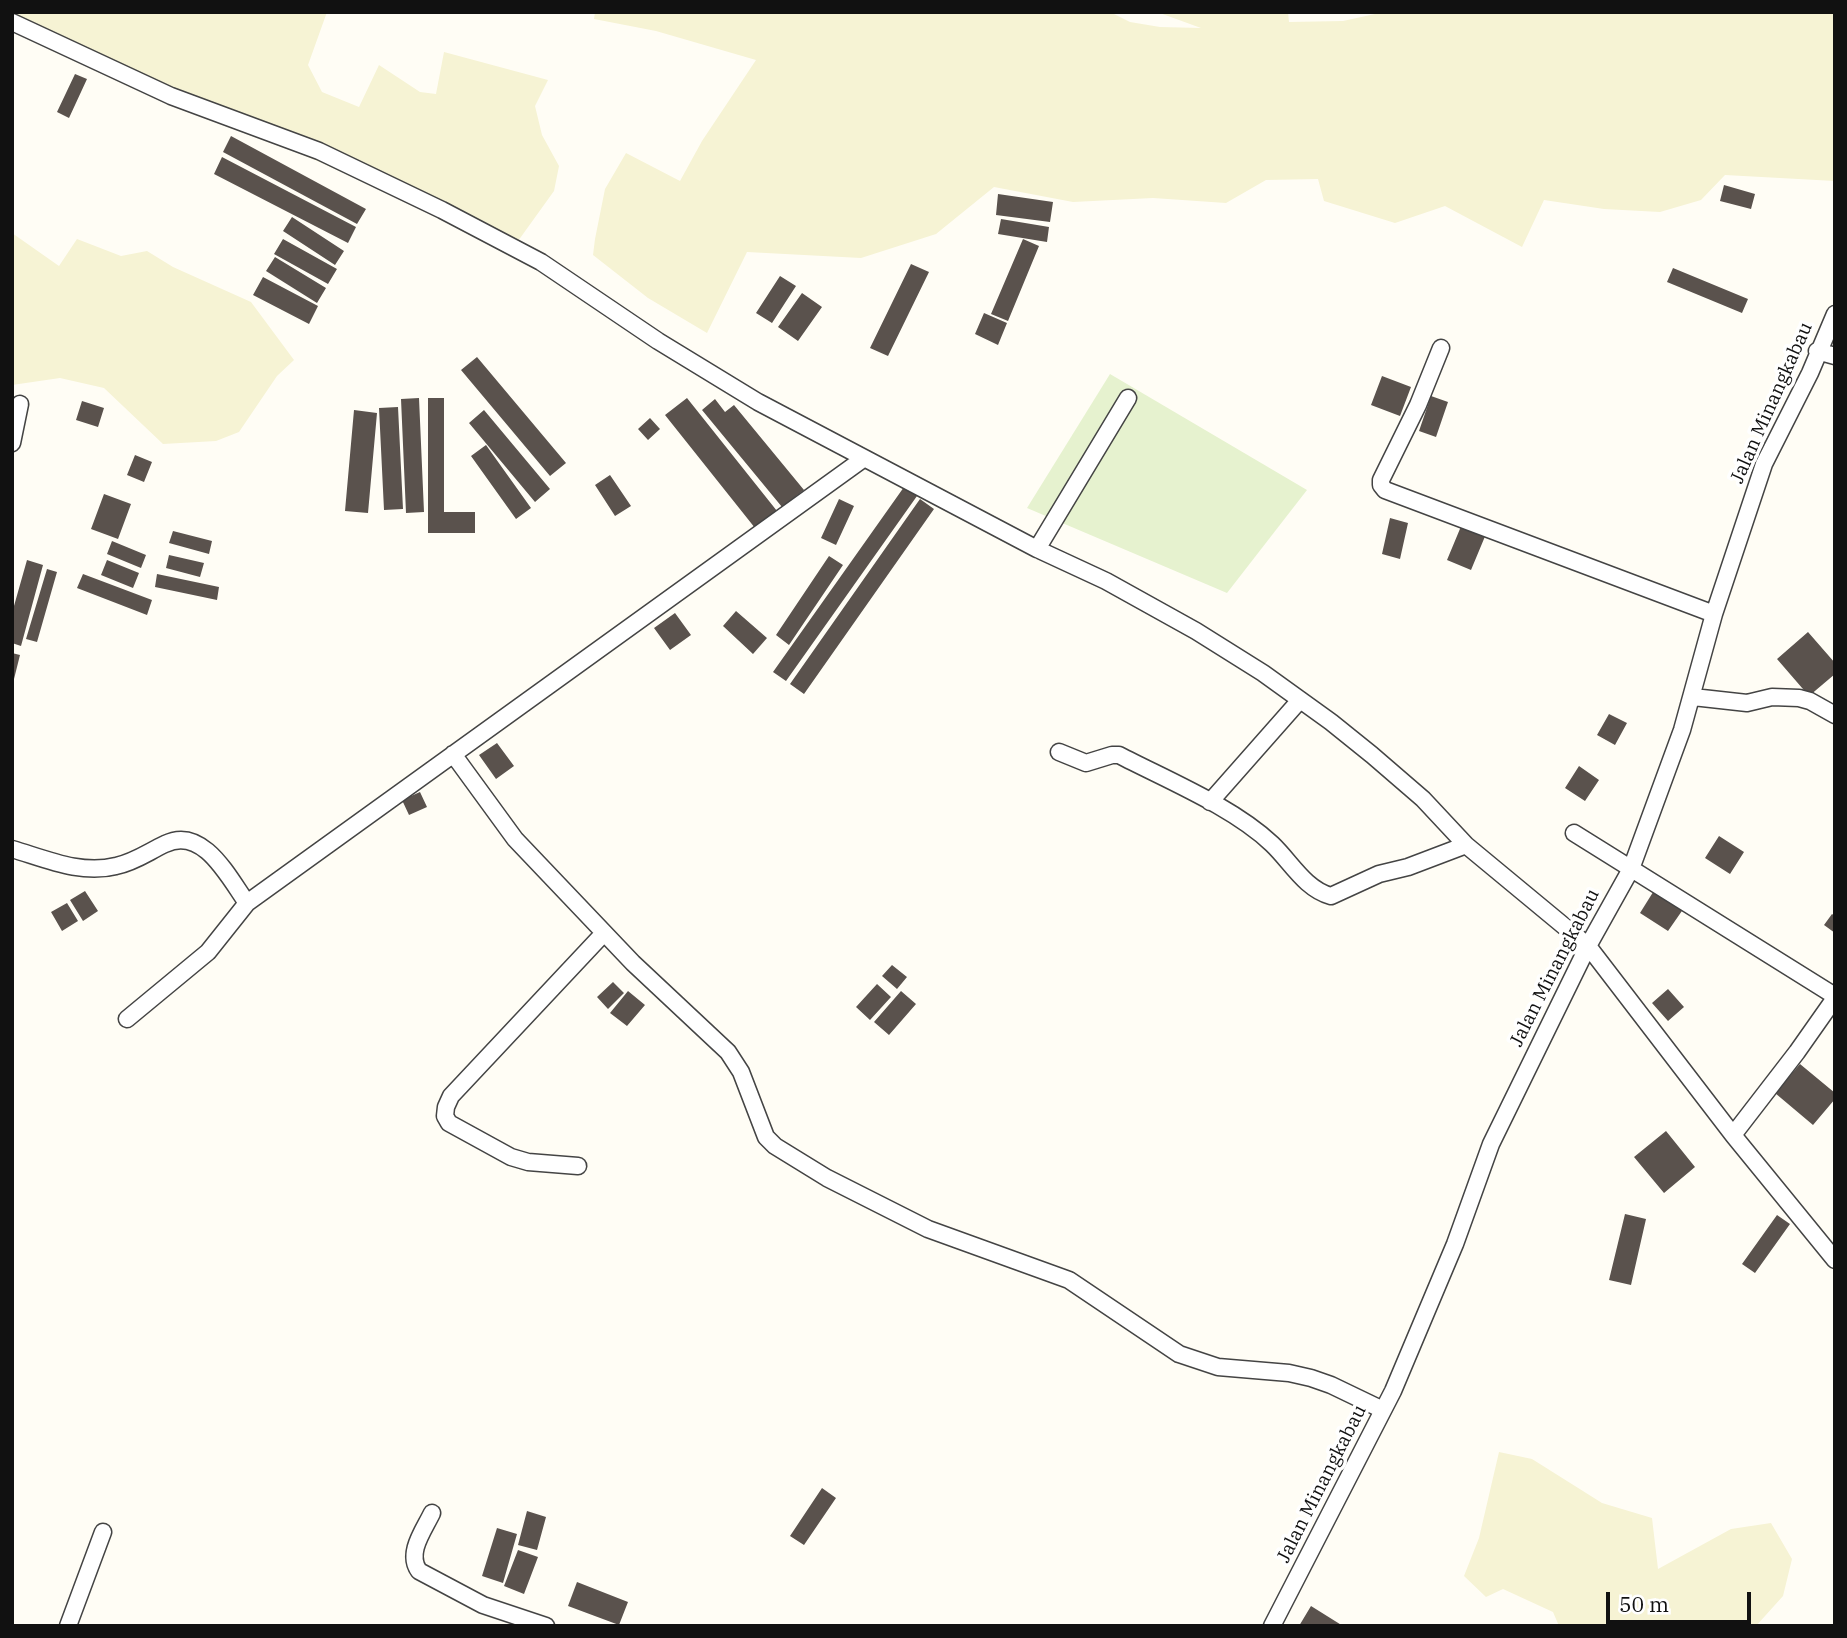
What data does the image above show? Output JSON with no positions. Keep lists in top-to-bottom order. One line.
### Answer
{"streets":{"street":["Jalan Minangkabau"]},"scale_bar":"50 m"}
